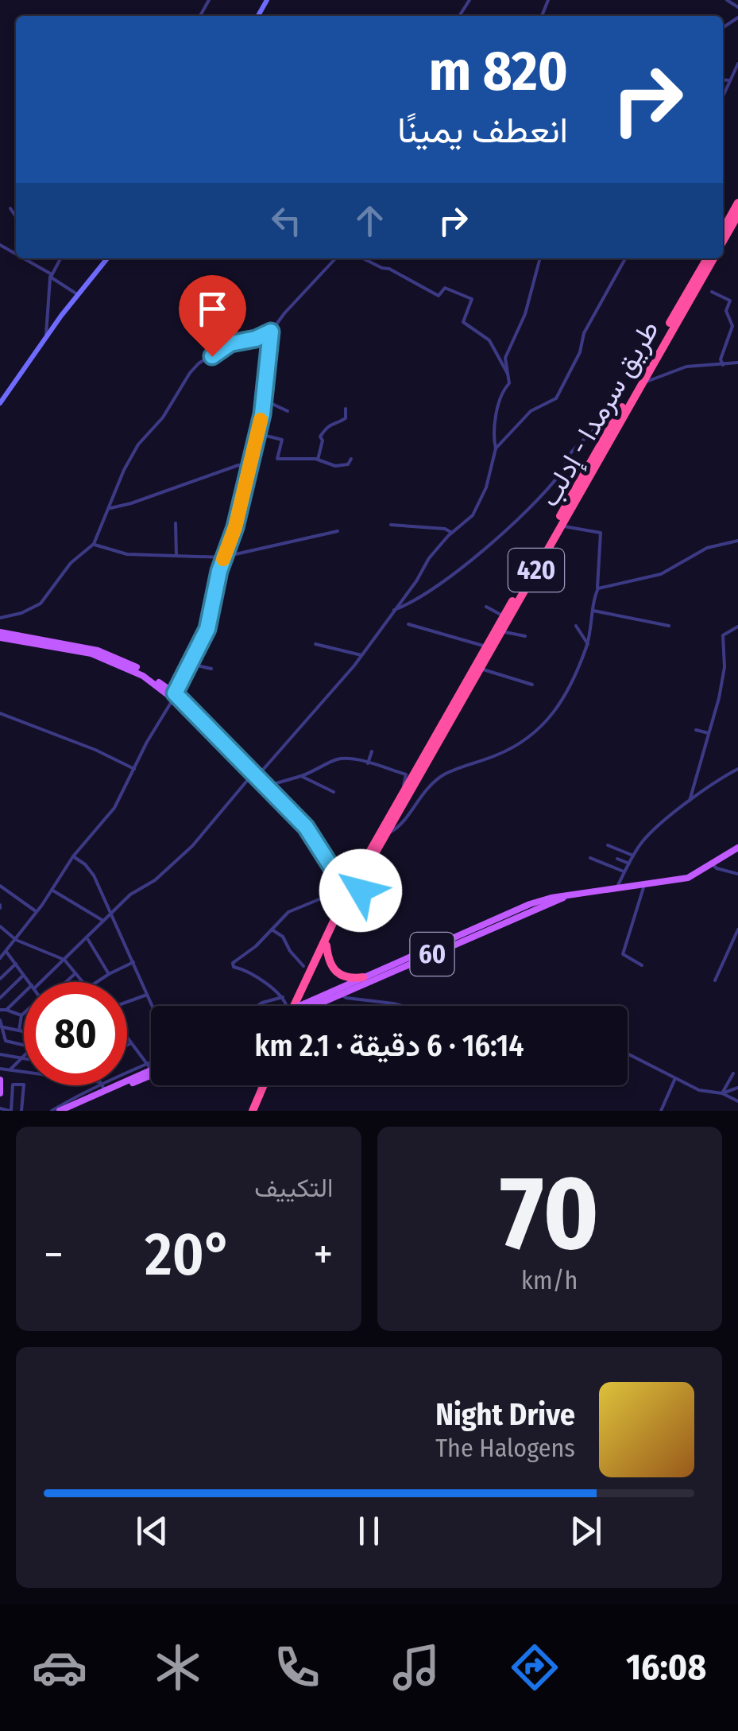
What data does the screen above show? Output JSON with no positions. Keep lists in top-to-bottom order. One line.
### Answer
{"streets":{"highway":["طريق سرمدا - إدلب","420"],"main road":["60"]},"page":{"turn":["820 m","انعطف يمينًا"],"limit":"80","trip":"16:14 · 6 دقيقة · 2.1 km","tile":[["70","km/h"],"التكييف"],"heat":["−","20°","+"],"song":["Night Drive","The Halogens"],"tabs":"16:08"}}
